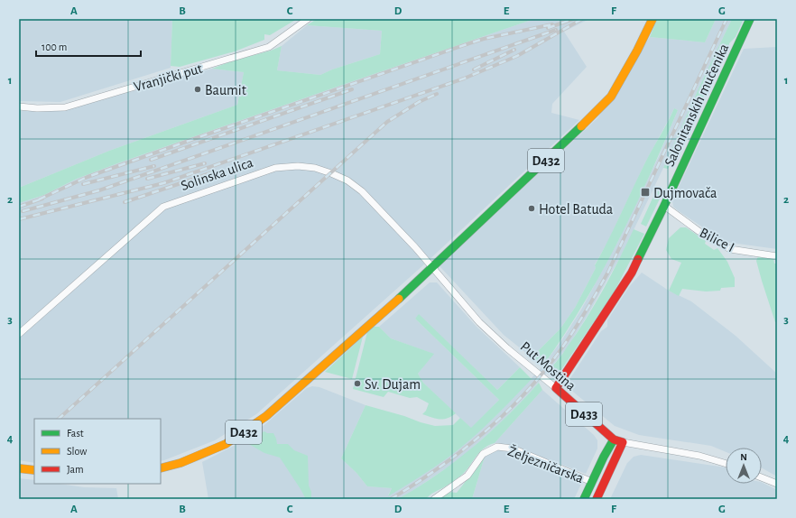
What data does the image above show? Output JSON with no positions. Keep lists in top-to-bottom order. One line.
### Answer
{"streets":{"main road":["Salonitanskih mučenika","D432","Put Mostina","D433"],"street":["Vranjički put","Solinska ulica","Bilice I","Željezničarska"]},"crossings":[["Salonitanskih mučenika","Bilice I"],["Salonitanskih mučenika","Put Mostina"],["D432","Solinska ulica"],["D432","Put Mostina"],["Solinska ulica","Put Mostina"],["Put Mostina","D433"],["D433","Željezničarska"]],"places":{"other":["Baumit","Hotel Batuda","Sv. Dujam"],"transit":["Dujmovača"]},"legend":["Fast","Slow","Jam"],"scale_bar":"100 m","north":"top","grid":{"columns":["A","B","C","D","E","F","G"],"rows":["1","2","3","4"]}}
